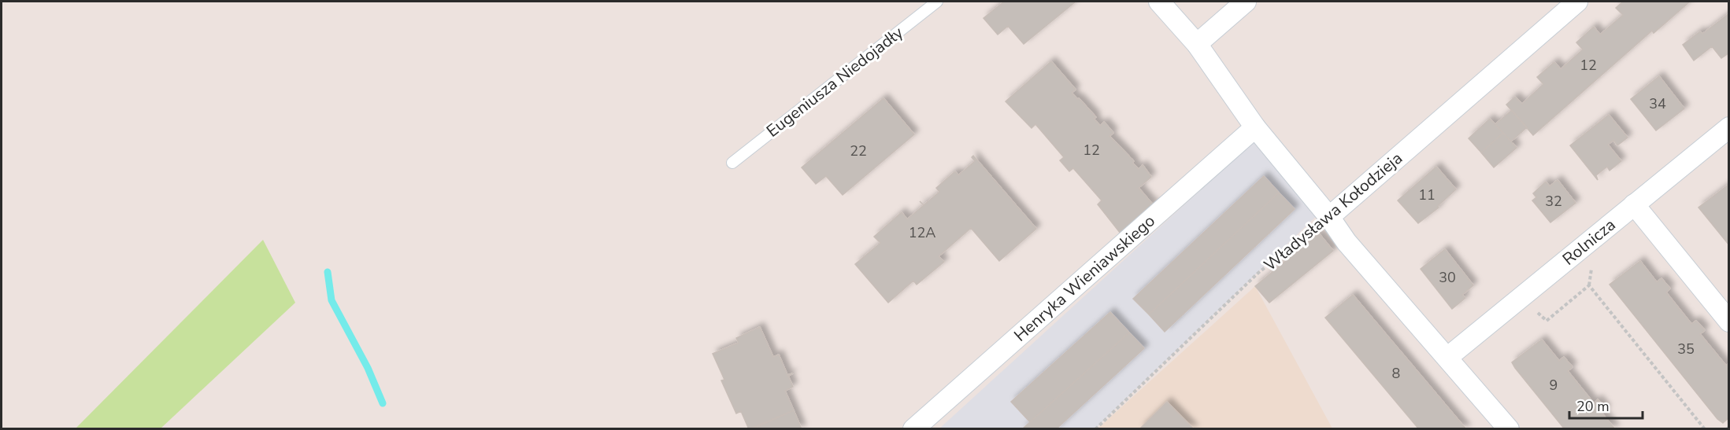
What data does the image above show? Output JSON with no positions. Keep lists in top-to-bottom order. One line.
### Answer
{"streets":{"street":["Władysława Kołodzieja","Rolnicza","Henryka Wieniawskiego"],"lane":["Eugeniusza Niedojadły"]},"house_numbers":["12","34","12","22","11","32","12A","30","35","8","9"],"scale_bar":"20 m"}
